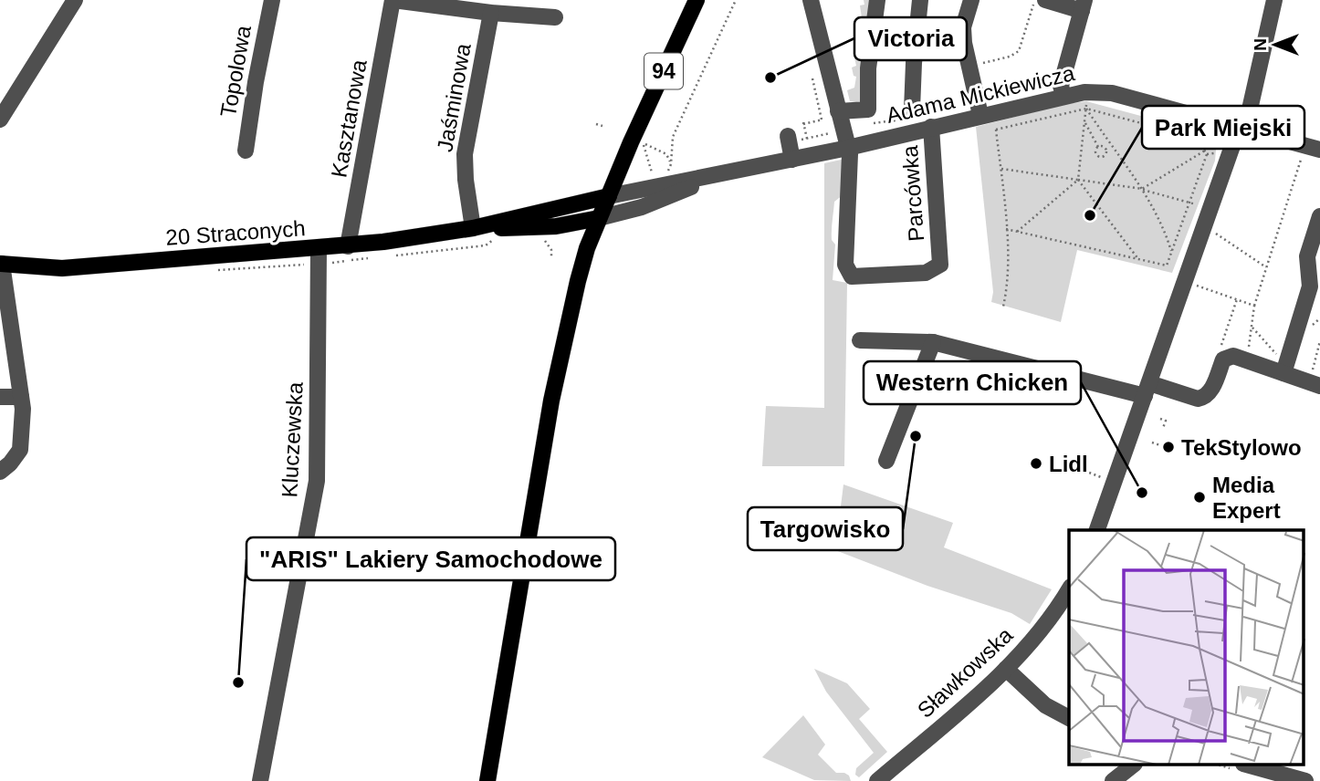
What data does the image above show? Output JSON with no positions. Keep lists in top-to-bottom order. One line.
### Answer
{"streets":{"main road":["94","20 Straconych"],"street":["Topolowa","Adama Mickiewicza","Jaśminowa","Kasztanowa","Parcówka","Kluczewska","Sławkowska"]},"crossings":[["94","Adama Mickiewicza"],["94","20 Straconych"],["Adama Mickiewicza","Parcówka"],["Adama Mickiewicza","20 Straconych"],["Jaśminowa","20 Straconych"],["Kasztanowa","20 Straconych"],["20 Straconych","Kluczewska"]],"places":["Victoria","Park Miejski","Targowisko","TekStylowo","Lidl","Western Chicken","Media Expert","\"ARIS\" Lakiery Samochodowe"],"north":"left"}
